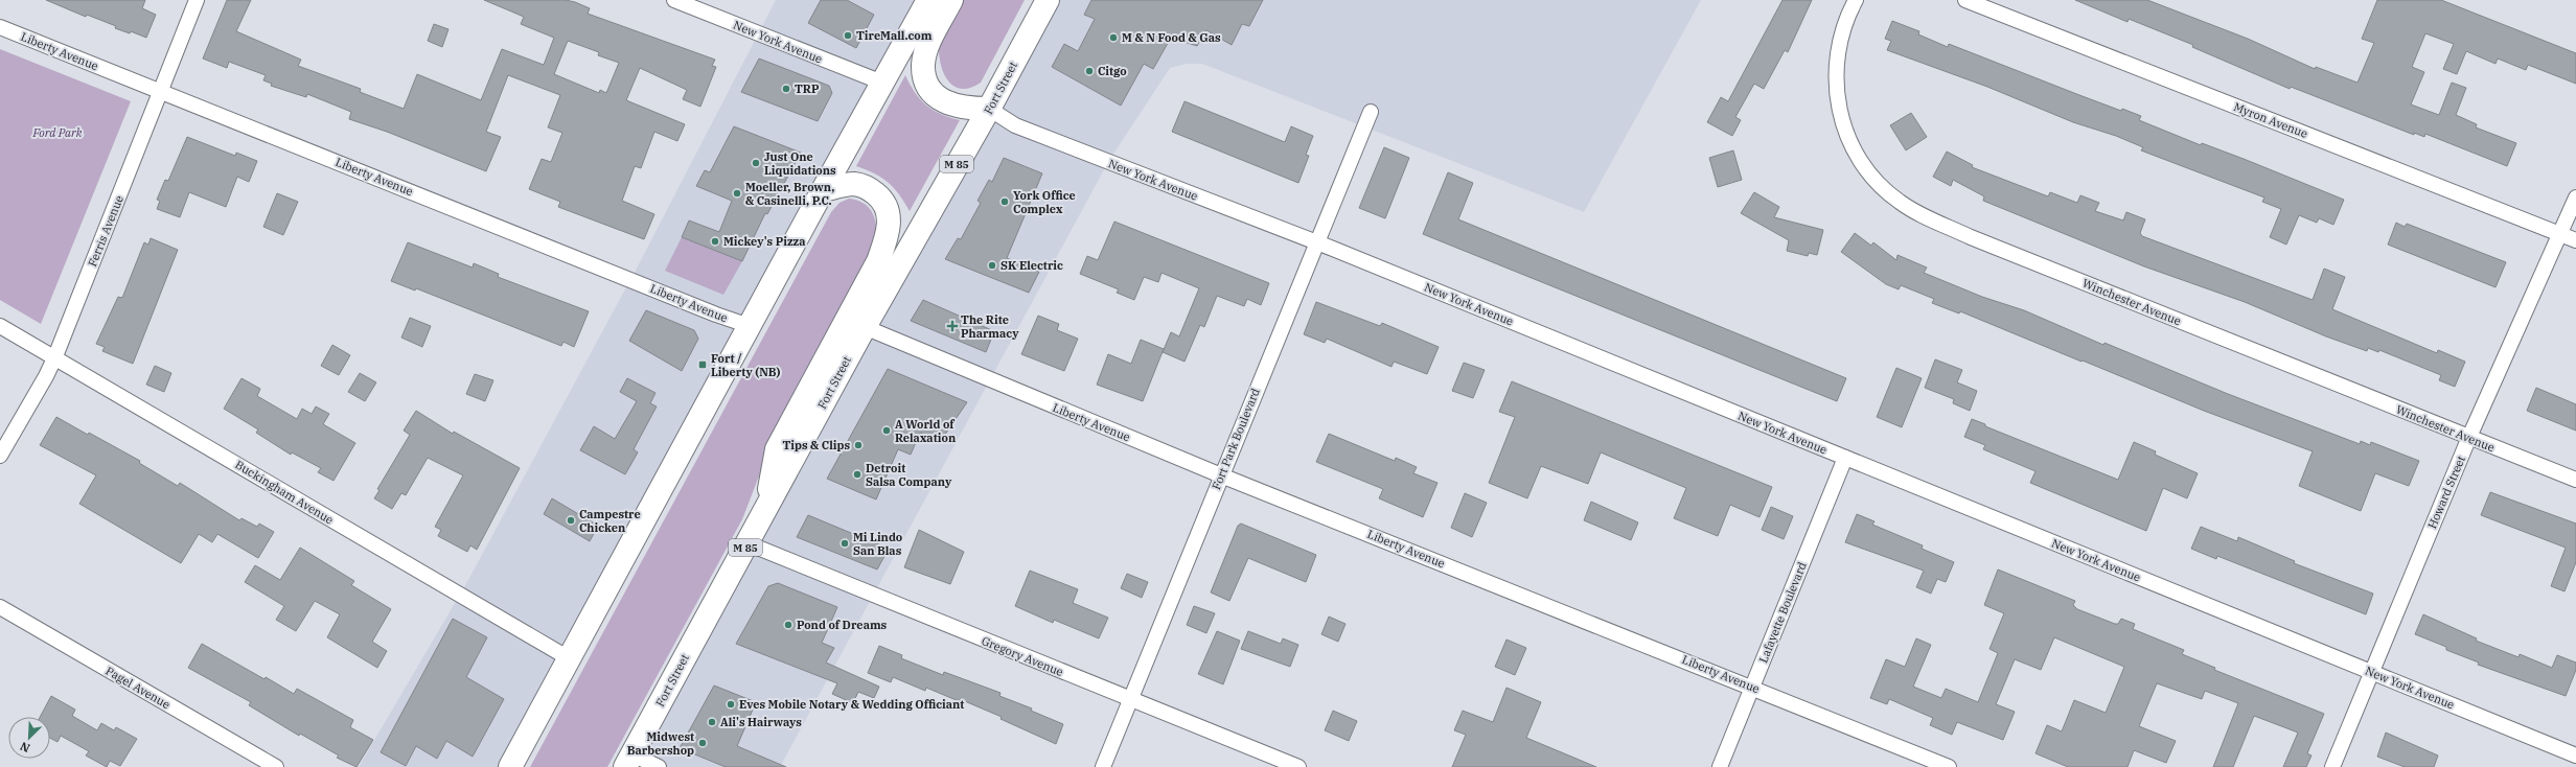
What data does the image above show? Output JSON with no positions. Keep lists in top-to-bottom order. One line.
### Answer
{"streets":{"main road":["Fort Street","M 85"],"street":["New York Avenue","Liberty Avenue","Myron Avenue","Ferris Avenue","Winchester Avenue","Fort Park Boulevard","Buckingham Avenue","Howard Street","Lafayette Boulevard","Gregory Avenue","Pagel Avenue"]},"crossings":[["New York Avenue","Fort Street"],["New York Avenue","Fort Park Boulevard"],["New York Avenue","Howard Street"],["New York Avenue","Lafayette Boulevard"],["Liberty Avenue","Fort Street"],["Liberty Avenue","Ferris Avenue"],["Liberty Avenue","Fort Park Boulevard"],["Liberty Avenue","Lafayette Boulevard"],["Fort Street","Gregory Avenue"],["Myron Avenue","Howard Street"],["Ferris Avenue","Buckingham Avenue"],["Winchester Avenue","Howard Street"],["Fort Park Boulevard","Gregory Avenue"]],"parks":["Ford Park"],"places":{"other":["TireMall.com","M & N Food & Gas","Citgo","TRP","Just One Liquidations","Moeller, Brown, & Casinelli, P.C.","York Office Complex","Mickey's Pizza","SK Electric","A World of Relaxation","Tips & Clips","Detroit Salsa Company","Campestre Chicken","Mi Lindo San Blas","Pond of Dreams","Eves Mobile Notary & Wedding Officiant","Ali's Hairways","Midwest Barbershop"],"health":["The Rite Pharmacy"],"transit":["Fort / Liberty (NB)"]},"north":"bottom left"}
